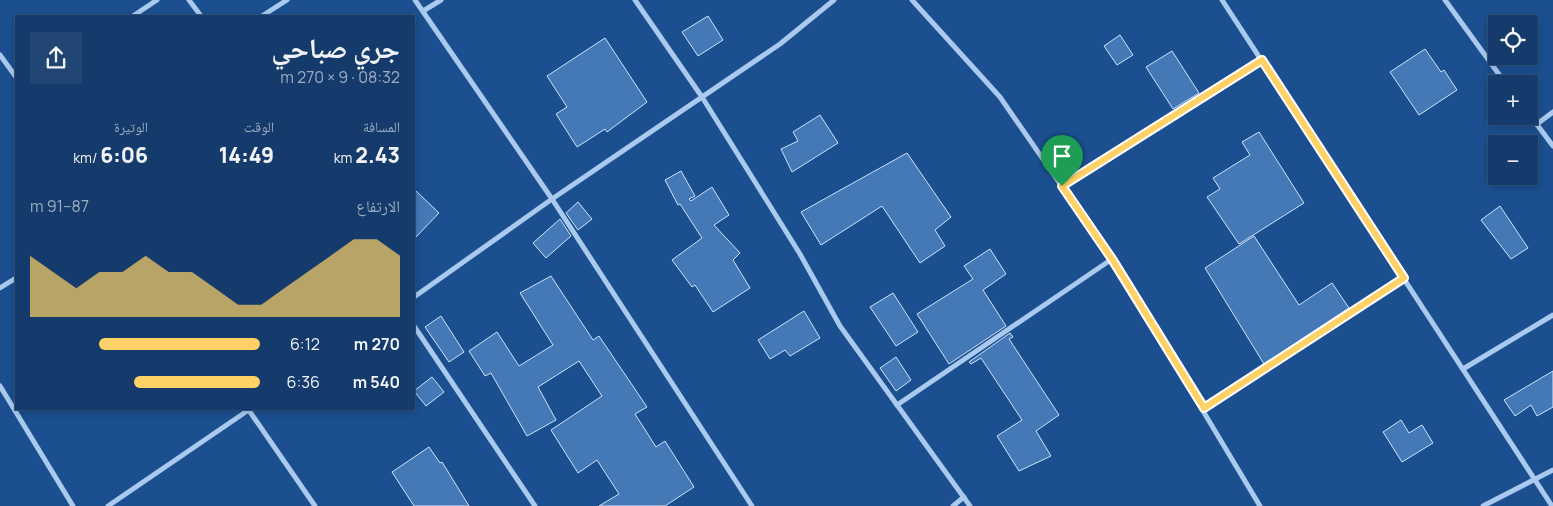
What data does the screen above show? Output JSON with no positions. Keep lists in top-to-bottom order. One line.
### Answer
{"page":{"map_buttons":["+","−"],"heading":["جري صباحي","08:32 · 9 × 270 m"],"stats":[["المسافة","2.43 km"],["الوقت","14:49"],["الوتيرة","6:06 /km"]],"chart":["الارتفاع","87–91 m"],"list":[{"name":"270 m","note":"6:12"},{"name":"540 m","note":"6:36"}]}}
